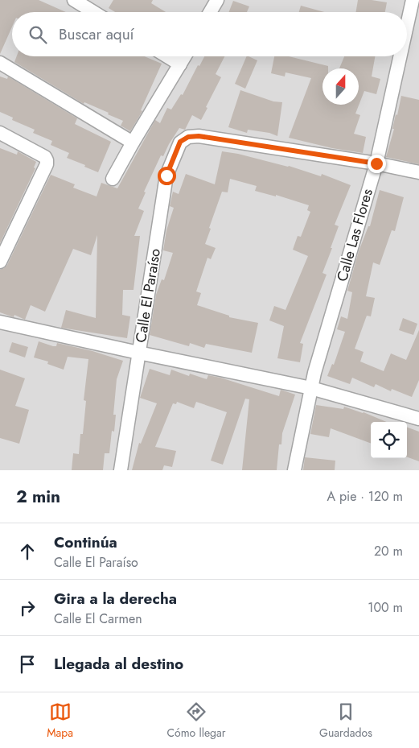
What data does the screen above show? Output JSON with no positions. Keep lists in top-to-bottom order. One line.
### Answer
{"streets":{"street":["Calle Las Flores","Calle El Paraíso"]},"crossings":[["Calle Las Flores","Calle El Paraíso"]],"north":"top","page":{"search":"Buscar aquí","heading":["2 min","A pie · 120 m"],"list":[["Continúa","Calle El Paraíso","20 m"],["Gira a la derecha","Calle El Carmen","100 m"],"Llegada al destino"],"nav":["Mapa","Cómo llegar","Guardados"]}}
